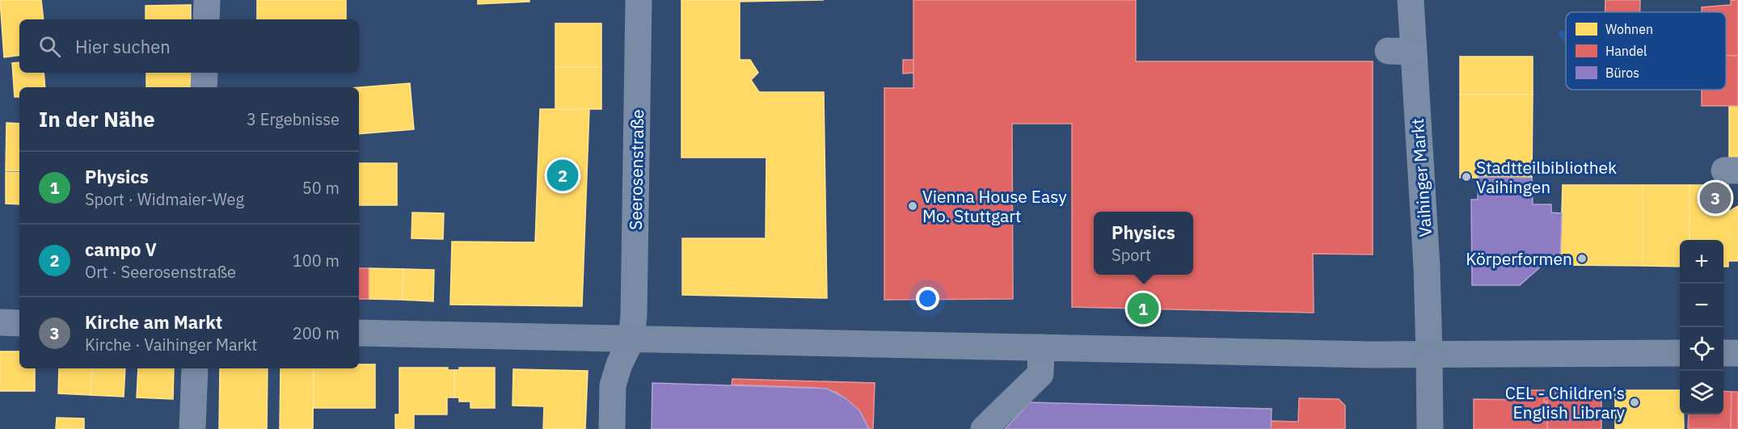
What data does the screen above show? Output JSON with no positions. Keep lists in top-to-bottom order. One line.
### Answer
{"streets":{"street":["Seerosenstraße","Vaihinger Markt"]},"places":["Stadtteilbibliothek Vaihingen","Vienna House Easy Mo. Stuttgart","Körperformen","CEL - Children‘s English Library"],"legend":["Wohnen","Handel","Büros"],"page":{"search":"Hier suchen","heading":["In der Nähe","3 Ergebnisse"],"list":[{"mark":"1","name":"Physics","note":"Sport · Widmaier-Weg","value":"50 m"},{"mark":"2","name":"campo V","note":"Ort · Seerosenstraße","value":"100 m"},{"mark":"3","name":"Kirche am Markt","note":"Kirche · Vaihinger Markt","value":"200 m"}],"pins":["2","3","1"],"popup":["Physics","Sport"],"map_buttons":["+","−"]}}
